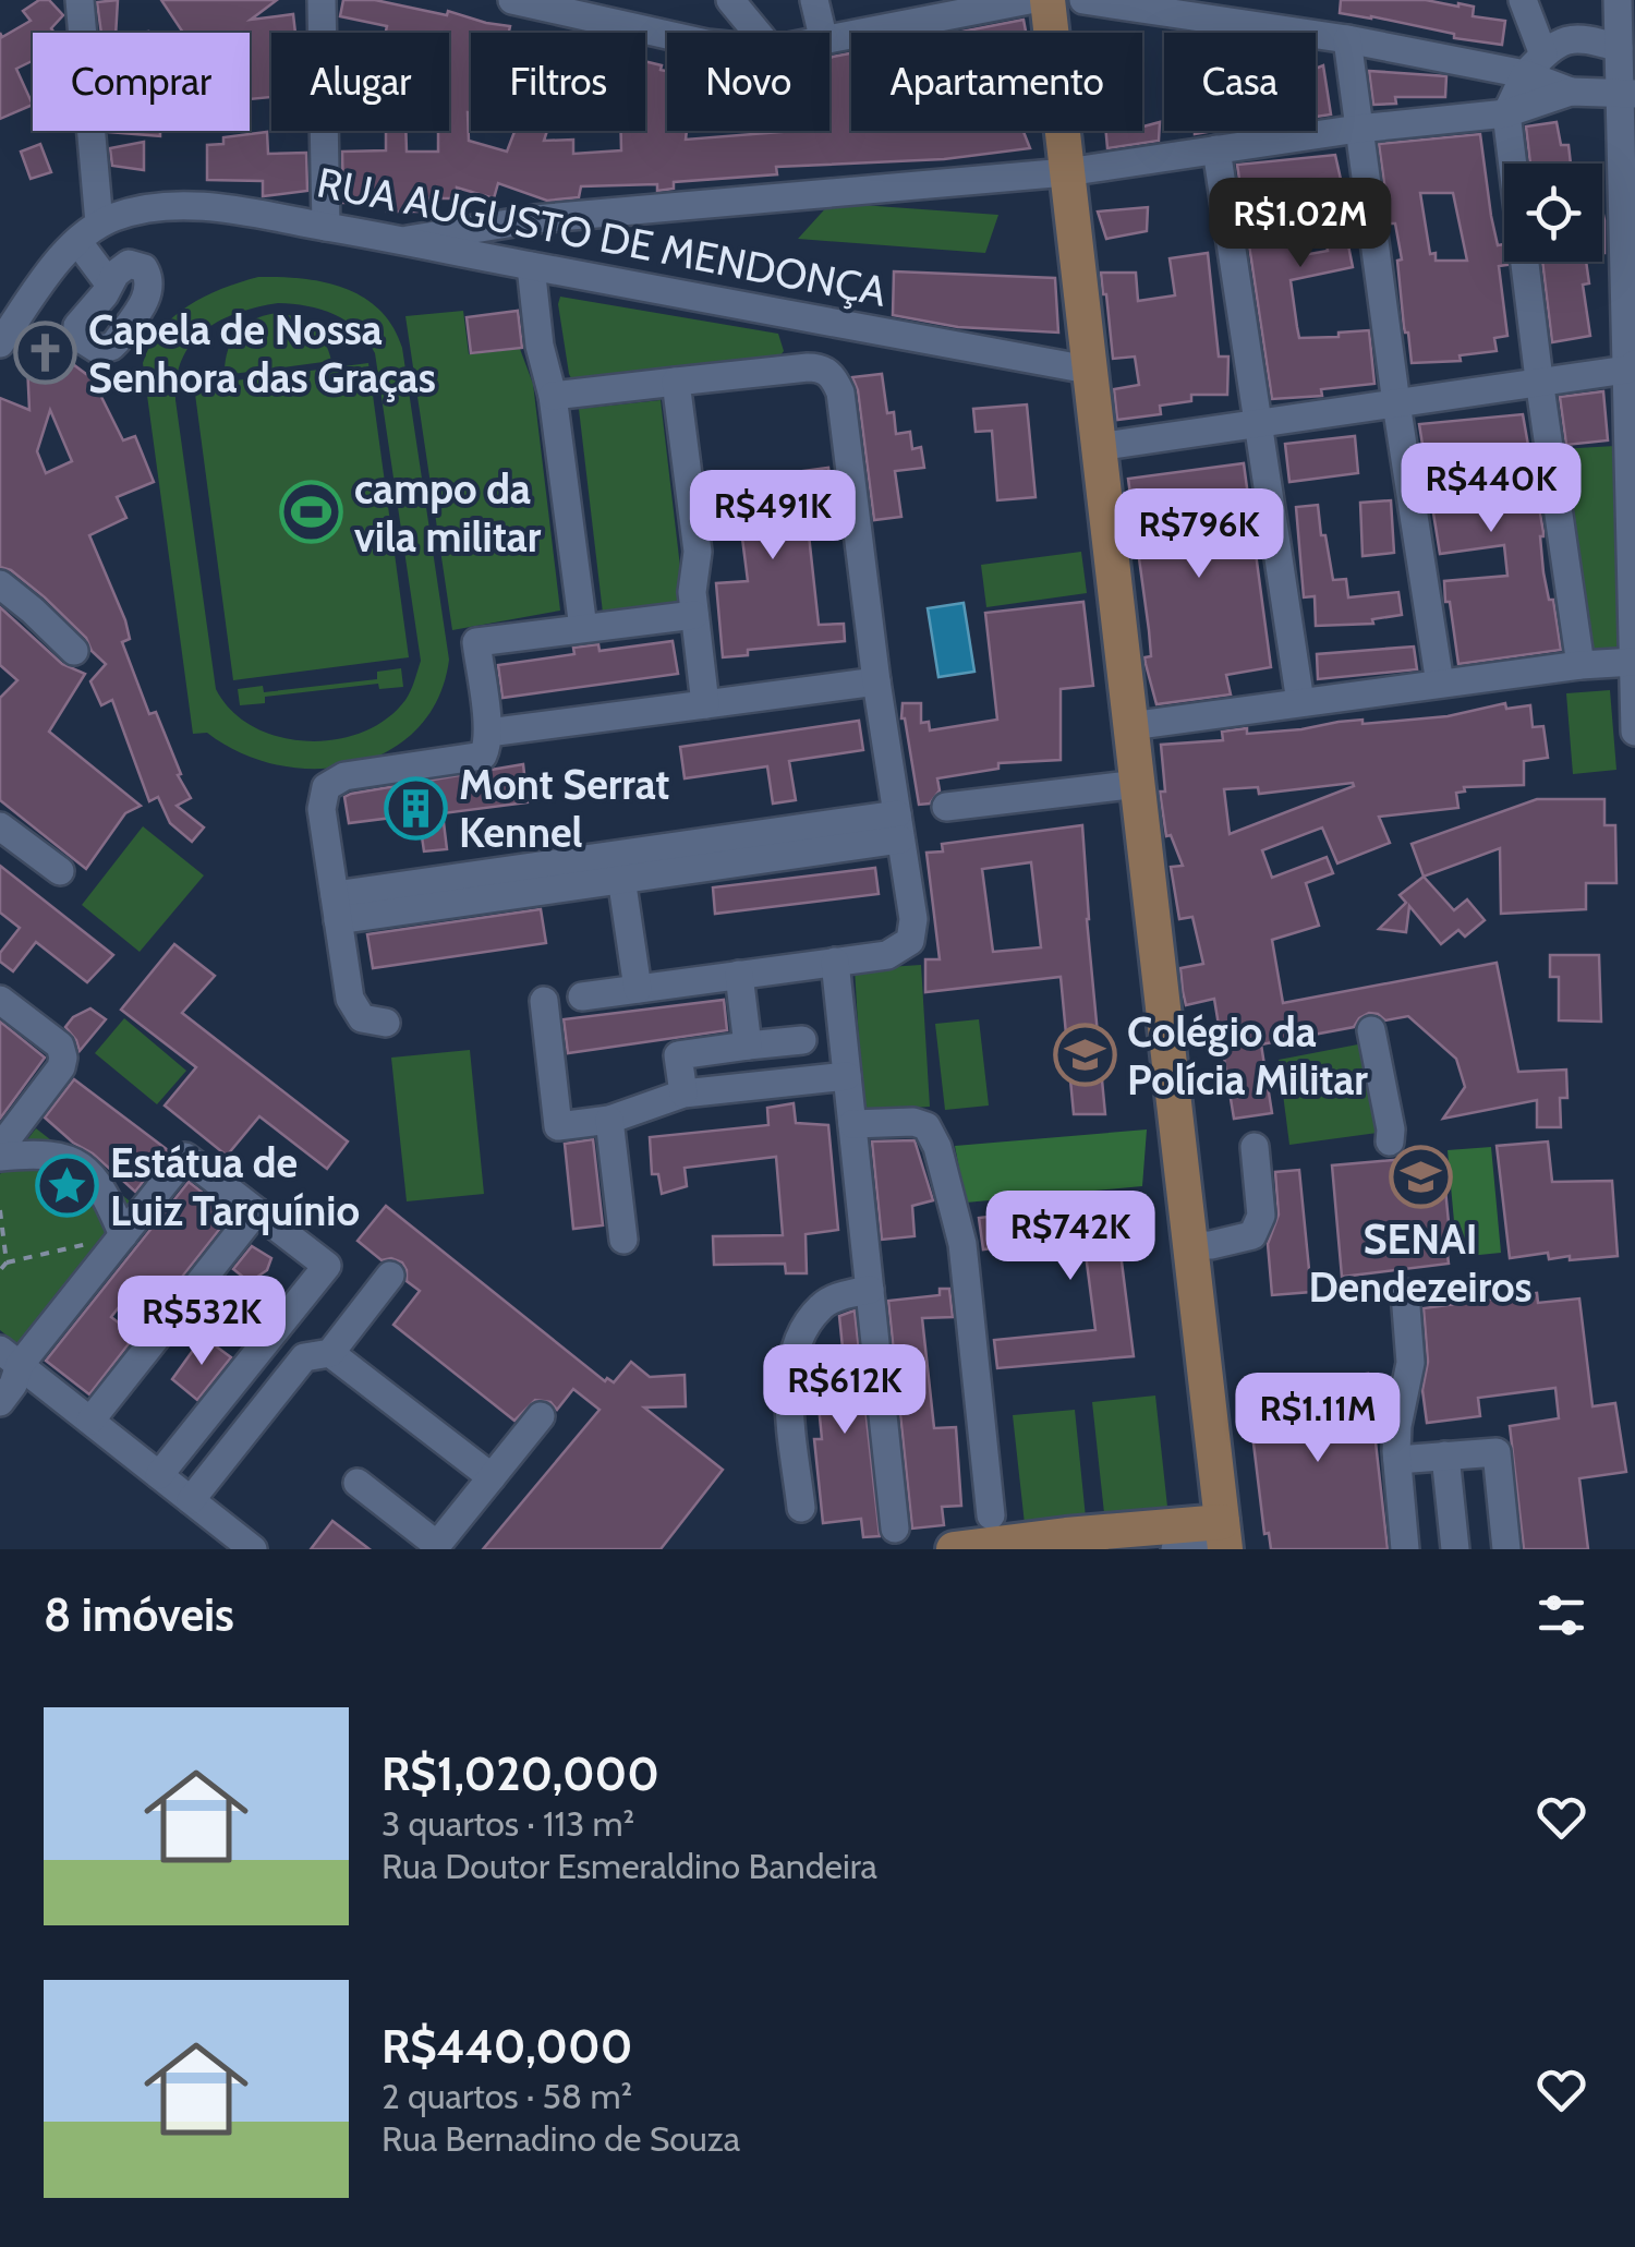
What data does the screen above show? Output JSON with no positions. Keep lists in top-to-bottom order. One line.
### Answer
{"streets":{"street":["RUA AUGUSTO DE MENDONÇA"]},"places":{"church":["Capela de Nossa Senhora das Graças"],"sports":["campo da vila militar"],"building":["Mont Serrat Kennel"],"school or university":["Colégio da Polícia Militar","SENAI Dendezeiros"],"place":["Estátua de Luiz Tarquínio"]},"page":{"chip":["Comprar","Alugar","Filtros","Novo","Apartamento","Casa"],"price":["R$1.02M","R$440K","R$491K","R$796K","R$742K","R$532K","R$612K","R$1.11M"],"heading":"8 imóveis","list":[{"name":"R$1,020,000","note":"3 quartos · 113 m² · Rua Doutor Esmeraldino Bandeira"},{"name":"R$440,000","note":"2 quartos · 58 m² · Rua Bernadino de Souza"}]}}
